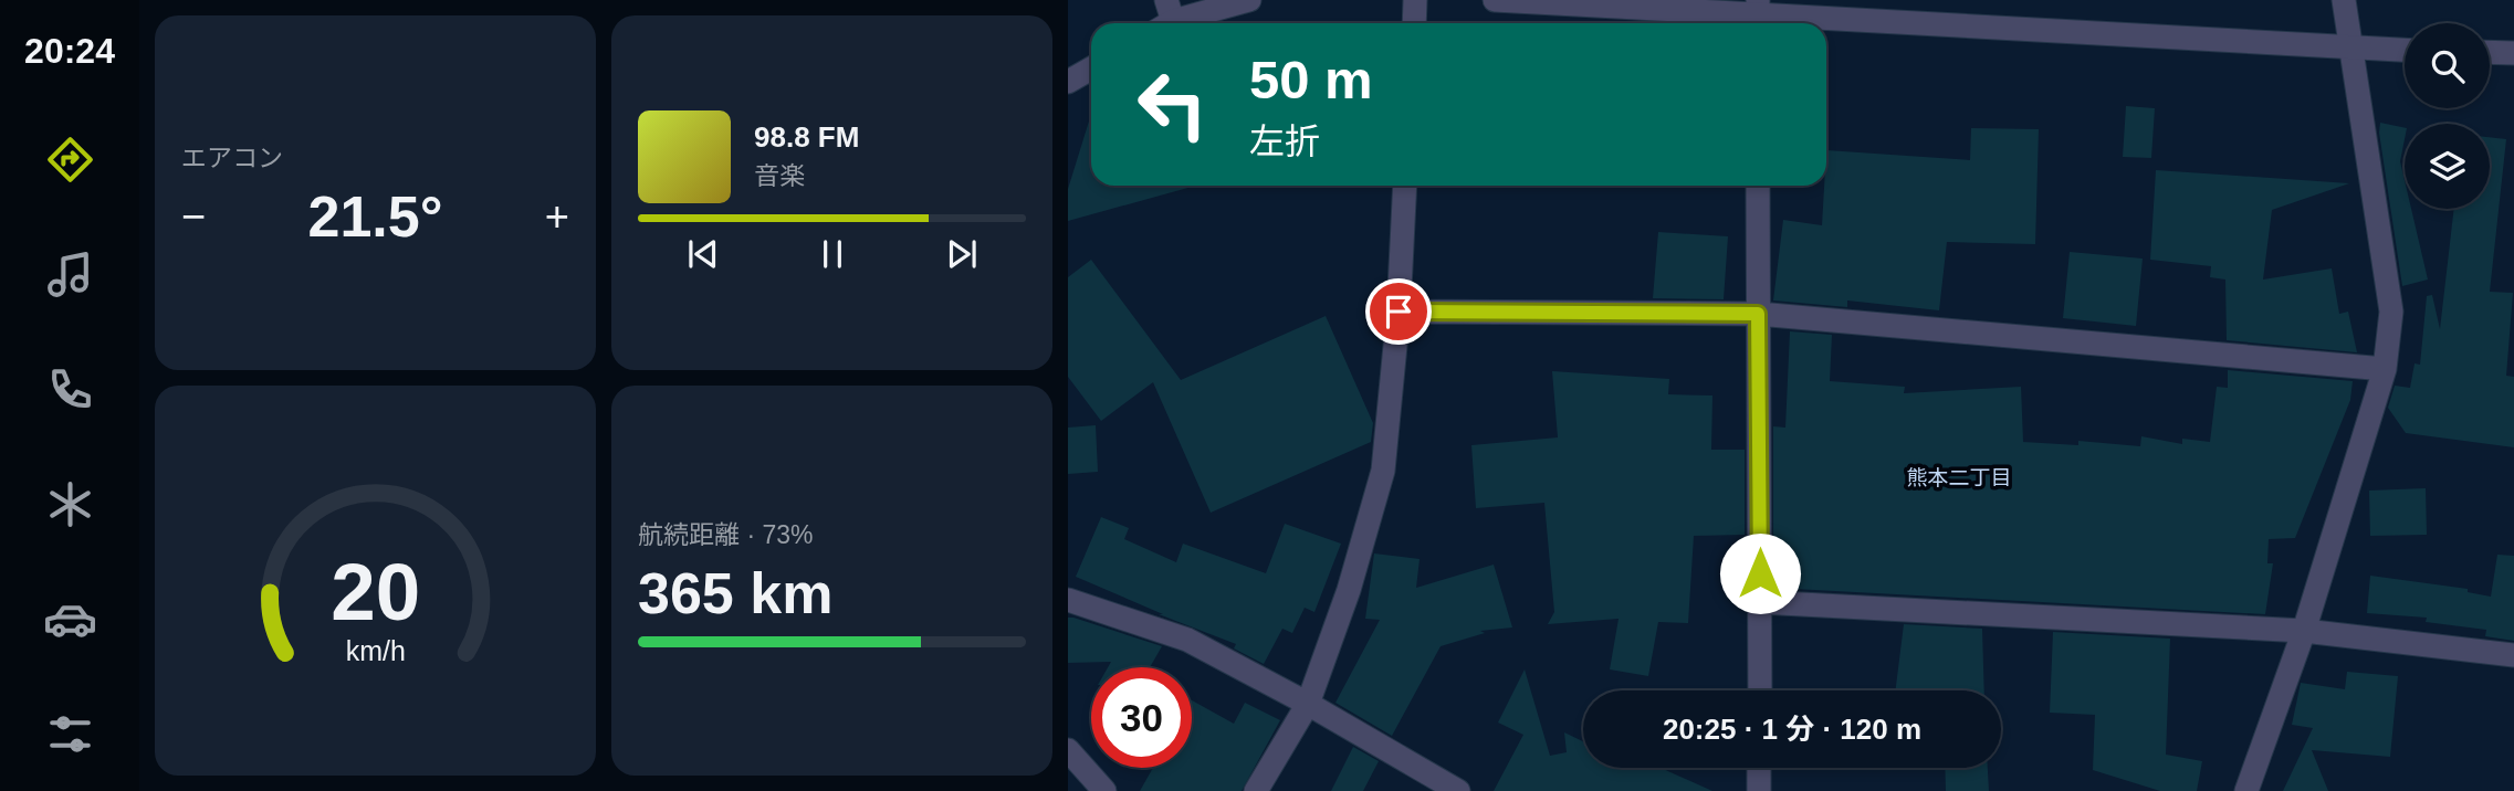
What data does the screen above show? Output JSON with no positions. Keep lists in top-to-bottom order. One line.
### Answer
{"districts":["熊本二丁目"],"page":{"tabs":"20:24","tile":["エアコン",["航続距離 · 73%","365 km"]],"turn":["50 m","左折"],"song":["98.8 FM","音楽"],"heat":["−","21.5°","+"],"limit":"30","trip":"20:25 · 1 分 · 120 m","gauge":["20","km/h"]}}
